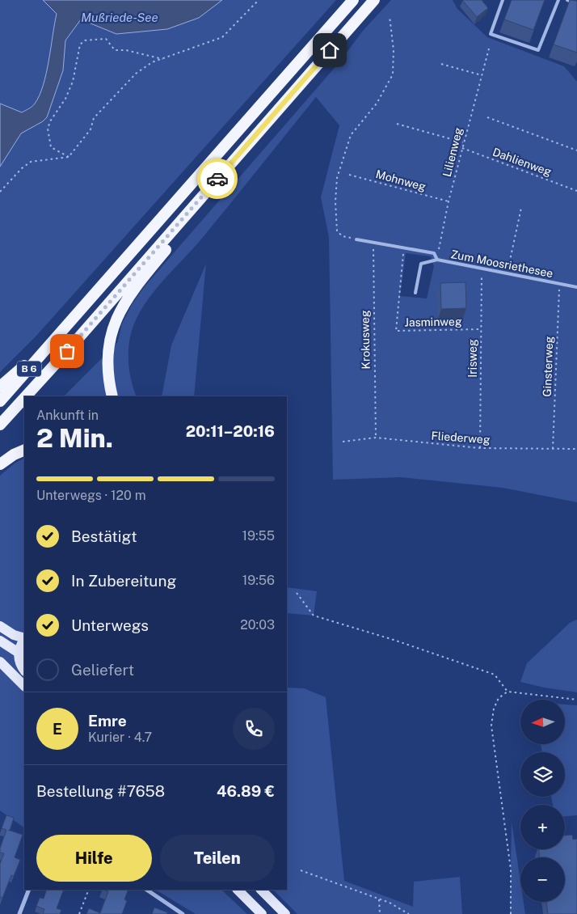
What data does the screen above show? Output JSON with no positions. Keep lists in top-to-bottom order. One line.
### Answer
{"streets":{"highway":["B 6"],"lane":["Zum Moosriethesee"],"path":["Lilienweg","Dahlienweg","Mohnweg","Jasminweg","Krokusweg","Irisweg","Ginsterweg","Fliederweg"]},"crossings":[["Lilienweg","Dahlienweg"],["Lilienweg","Mohnweg"],["Lilienweg","Zum Moosriethesee"],["Zum Moosriethesee","Jasminweg"],["Zum Moosriethesee","Krokusweg"],["Zum Moosriethesee","Irisweg"],["Zum Moosriethesee","Ginsterweg"],["Jasminweg","Irisweg"],["Krokusweg","Fliederweg"],["Irisweg","Fliederweg"],["Ginsterweg","Fliederweg"]],"water":["Mußriede-See"],"north":"left","page":{"heading":["2 Min.","Ankunft in","20:11–20:16"],"panel":["Emre","Kurier · 4.7","Bestellung #7658","46.89 €"],"bar":"Unterwegs · 120 m","list":[["Bestätigt","19:55"],["In Zubereitung","19:56"],["Unterwegs","20:03"],"Geliefert"],"map_buttons":["+","−"],"round":"E","buttons":["Hilfe","Teilen"]}}
